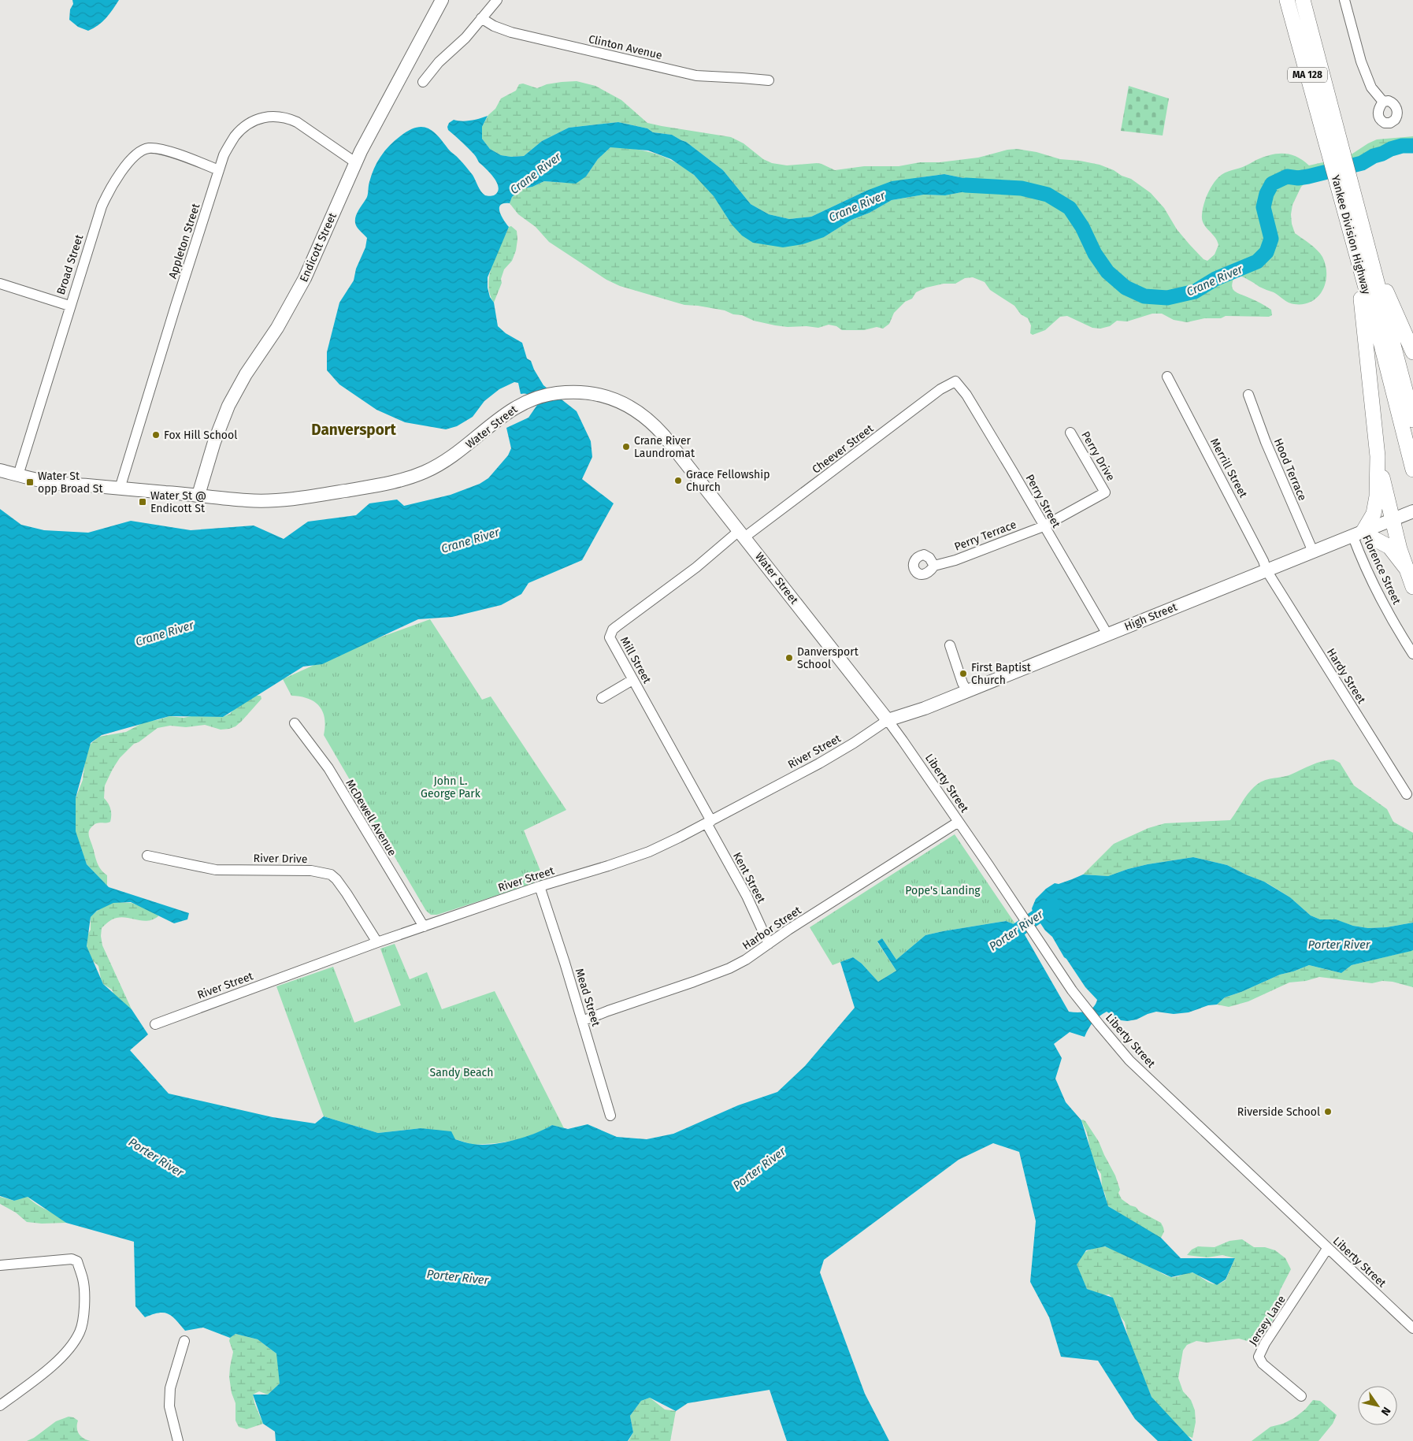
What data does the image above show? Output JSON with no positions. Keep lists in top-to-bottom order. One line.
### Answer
{"streets":{"highway":["MA 128","Yankee Division Highway"],"main road":["Endicott Street","Water Street","High Street"],"street":["Clinton Avenue","Appleton Street","Broad Street","Cheever Street","Perry Drive","Merrill Street","Hood Terrace","Perry Street","Perry Terrace","Florence Street","Mill Street","Hardy Street","River Street","Liberty Street","McDewell Avenue","River Drive","Kent Street","Harbor Street","Mead Street","Jersey Lane"]},"crossings":[["Appleton Street","Endicott Street"],["Appleton Street","Broad Street"],["Appleton Street","Water Street"],["Endicott Street","Water Street"],["Broad Street","Water Street"],["Water Street","Cheever Street"],["Water Street","High Street"],["Water Street","Mill Street"],["Water Street","River Street"],["Water Street","Liberty Street"],["Cheever Street","Perry Street"],["Cheever Street","Mill Street"],["Perry Drive","Perry Street"],["Perry Drive","Perry Terrace"],["Merrill Street","High Street"],["Merrill Street","Hardy Street"],["Hood Terrace","High Street"],["Perry Street","Perry Terrace"],["Perry Street","High Street"],["Florence Street","High Street"],["High Street","Hardy Street"],["High Street","River Street"],["High Street","Liberty Street"],["Mill Street","River Street"],["Mill Street","Kent Street"],["River Street","Liberty Street"],["River Street","McDewell Avenue"],["River Street","River Drive"],["River Street","Kent Street"],["River Street","Mead Street"],["Liberty Street","Harbor Street"],["Liberty Street","Jersey Lane"],["Kent Street","Harbor Street"],["Harbor Street","Mead Street"]],"districts":["Danversport"],"water":["Crane River","Porter River"],"parks":["John L. George Park","Pope's Landing","Sandy Beach"],"places":{"other":["Fox Hill School","Crane River Laundromat","Grace Fellowship Church","Danversport School","First Baptist Church","Riverside School"],"transit":["Water St opp Broad St","Water St @ Endicott St"]},"north":"bottom right"}
